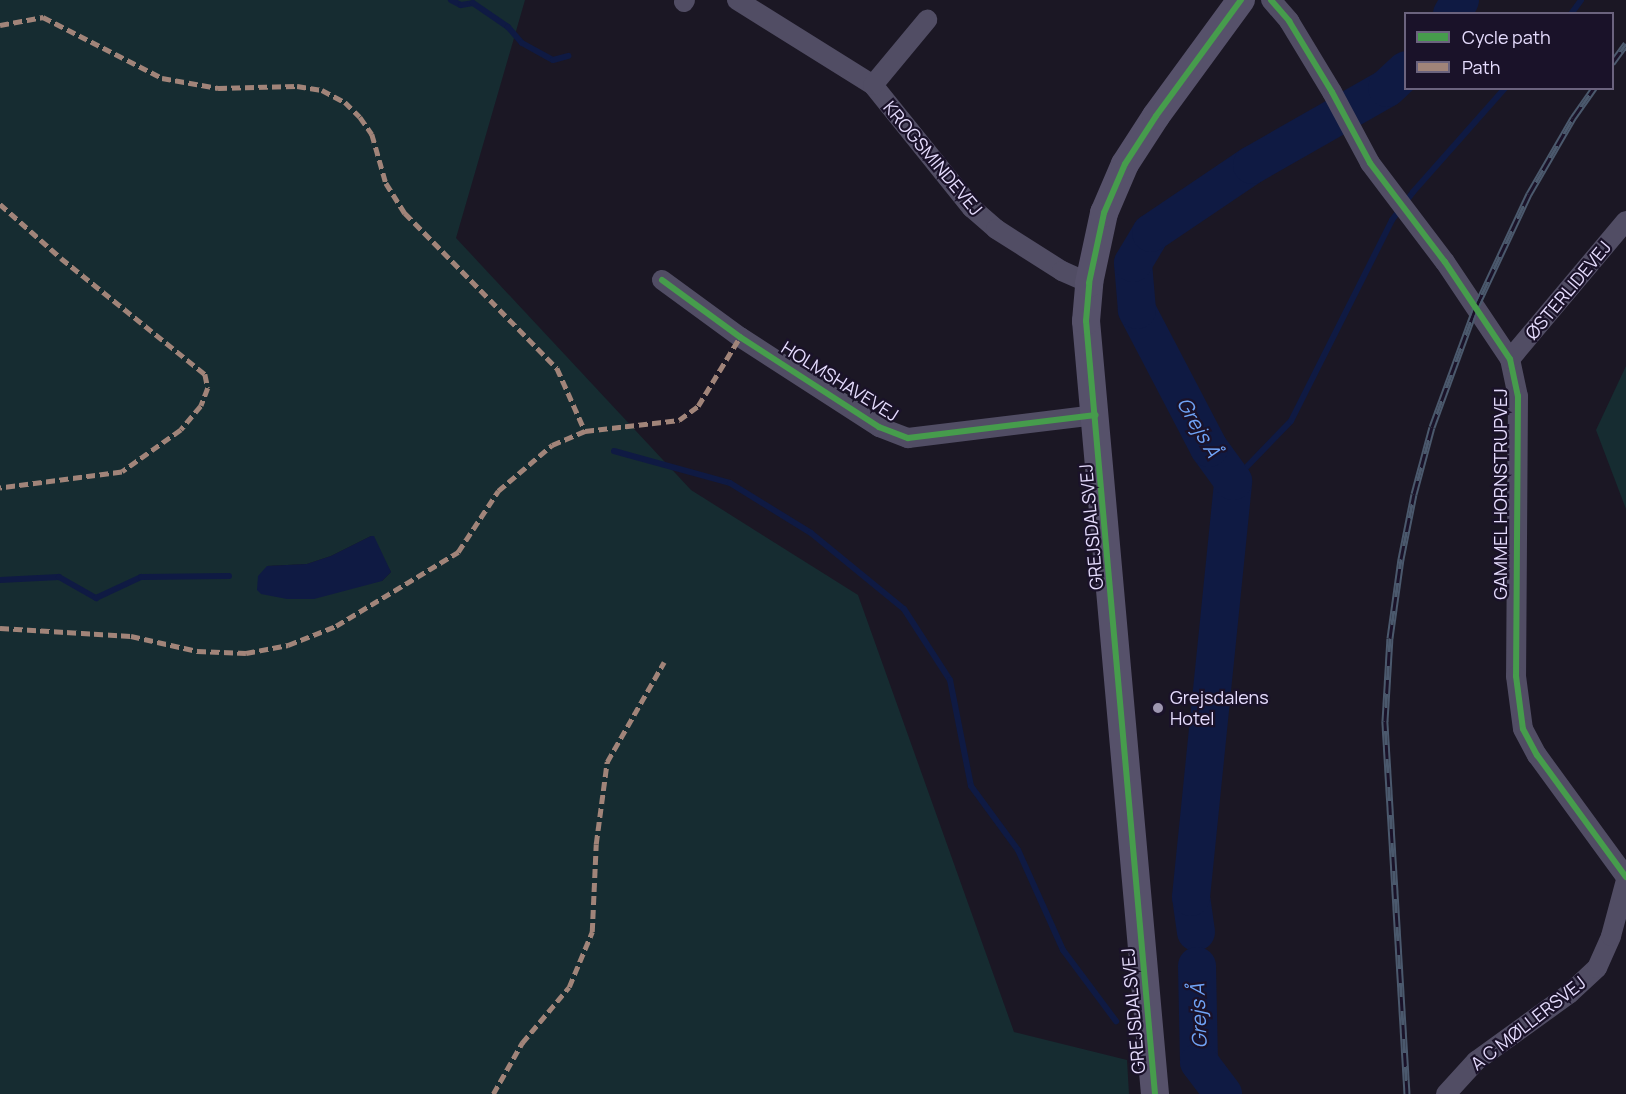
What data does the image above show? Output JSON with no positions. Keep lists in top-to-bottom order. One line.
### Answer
{"streets":{"street":["KROGSMINDEVEJ","ØSTERLIDEVEJ","HOLMSHAVEVEJ","GAMMEL HORNSTRUPVEJ","GREJSDALSVEJ","A C MØLLERSVEJ"]},"crossings":[["KROGSMINDEVEJ","GREJSDALSVEJ"],["ØSTERLIDEVEJ","GAMMEL HORNSTRUPVEJ"],["HOLMSHAVEVEJ","GREJSDALSVEJ"],["GAMMEL HORNSTRUPVEJ","A C MØLLERSVEJ"]],"water":["Grejs Å"],"places":["Grejsdalens Hotel"],"legend":["Cycle path","Path"]}
